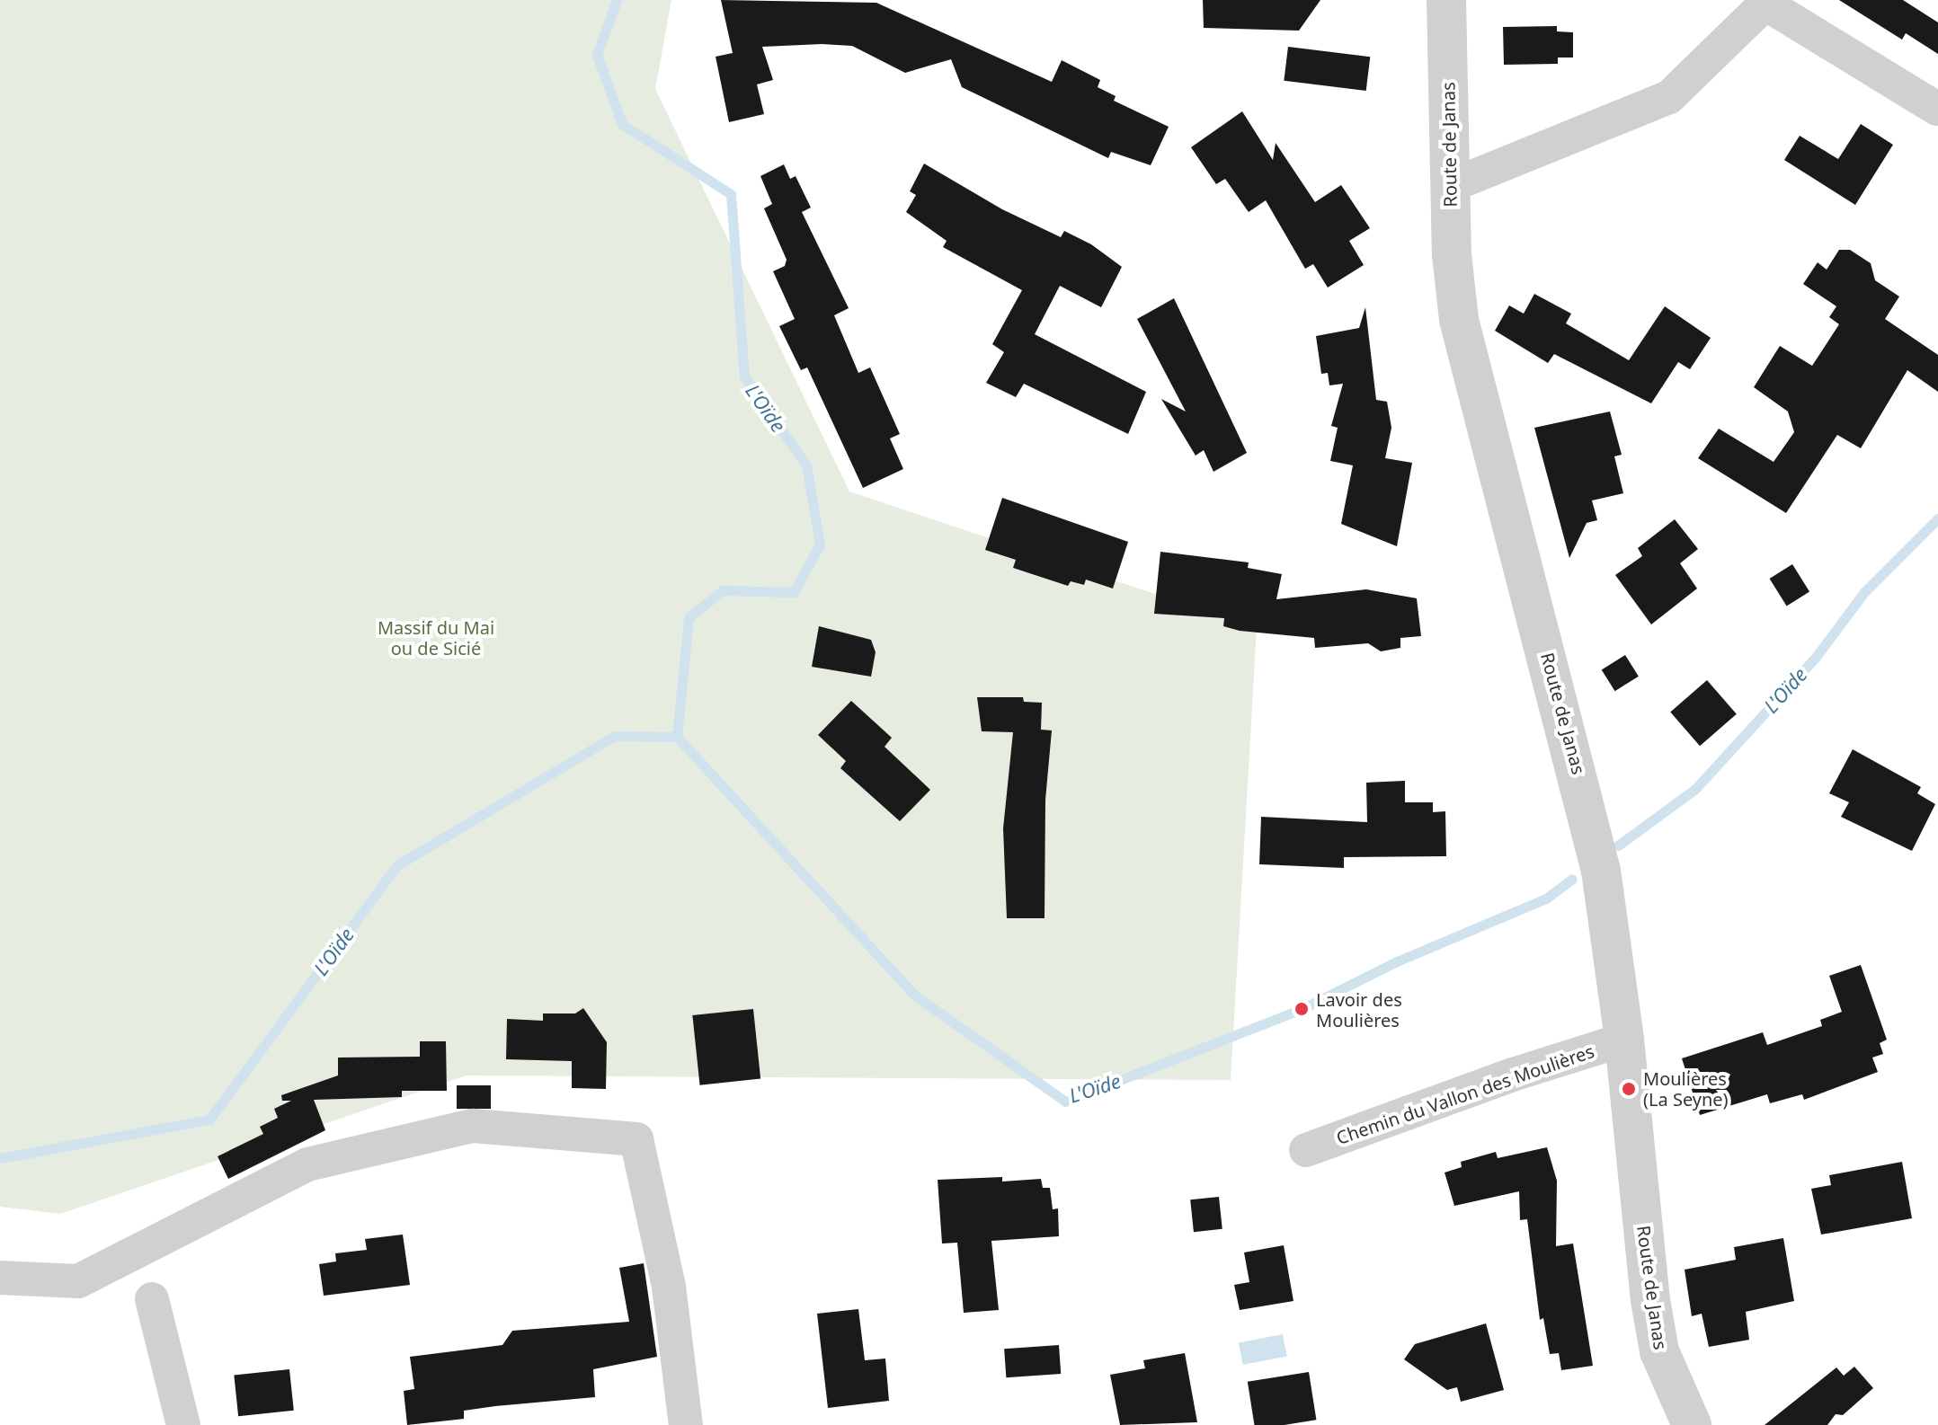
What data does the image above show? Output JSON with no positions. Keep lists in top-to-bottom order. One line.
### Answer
{"streets":{"street":["Route de Janas","Chemin du Vallon des Moulières"]},"crossings":[["Route de Janas","Chemin du Vallon des Moulières"]],"water":["L'Oïde"],"parks":["Massif du Mai ou de Sicié"],"places":["Lavoir des Moulières","Moulières (La Seyne)"]}
